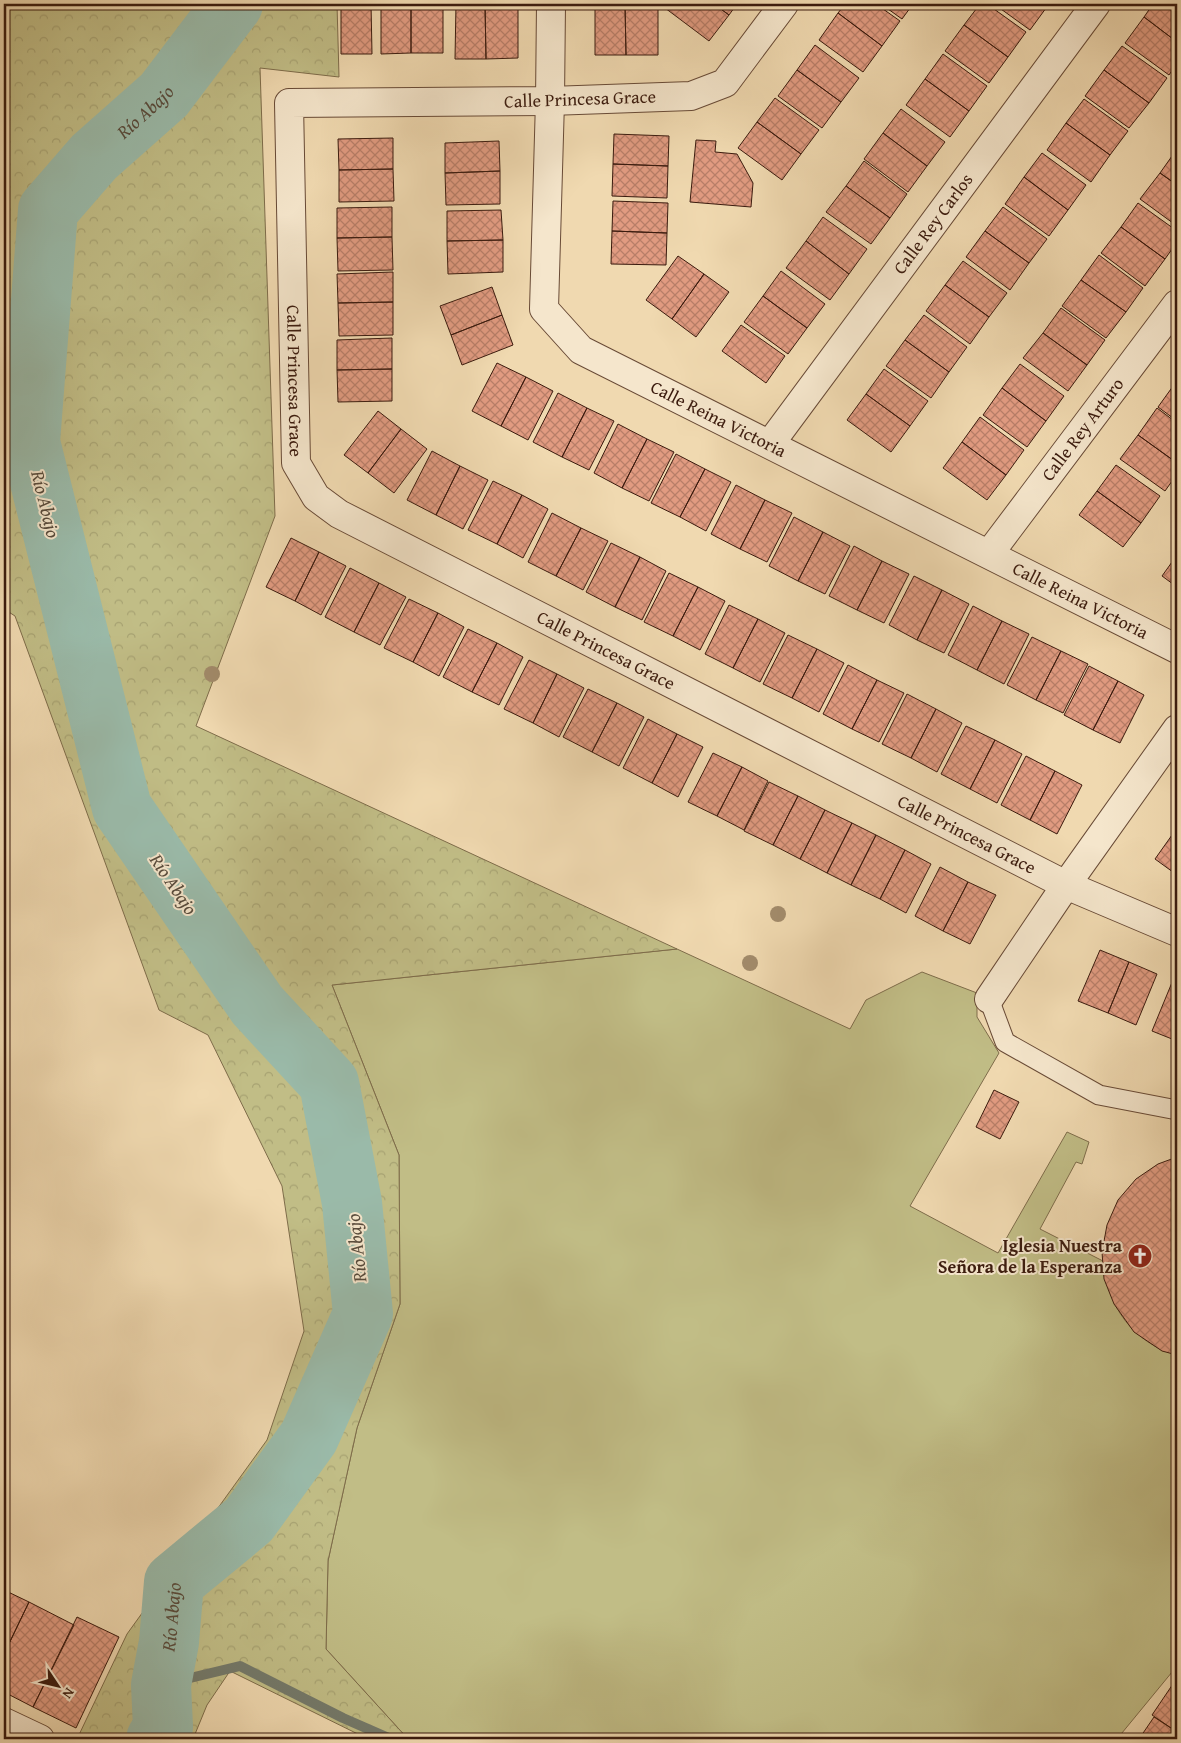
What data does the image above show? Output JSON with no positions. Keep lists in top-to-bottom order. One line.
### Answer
{"streets":{"street":["Calle Princesa Grace","Calle Rey Carlos","Calle Reina Victoria","Calle Rey Arturo"]},"crossings":[["Calle Princesa Grace","Calle Reina Victoria"],["Calle Rey Carlos","Calle Reina Victoria"],["Calle Reina Victoria","Calle Rey Arturo"]],"water":["Río Abajo"],"places":{"church":["Iglesia Nuestra Señora de la Esperanza"]},"north":"bottom right"}
